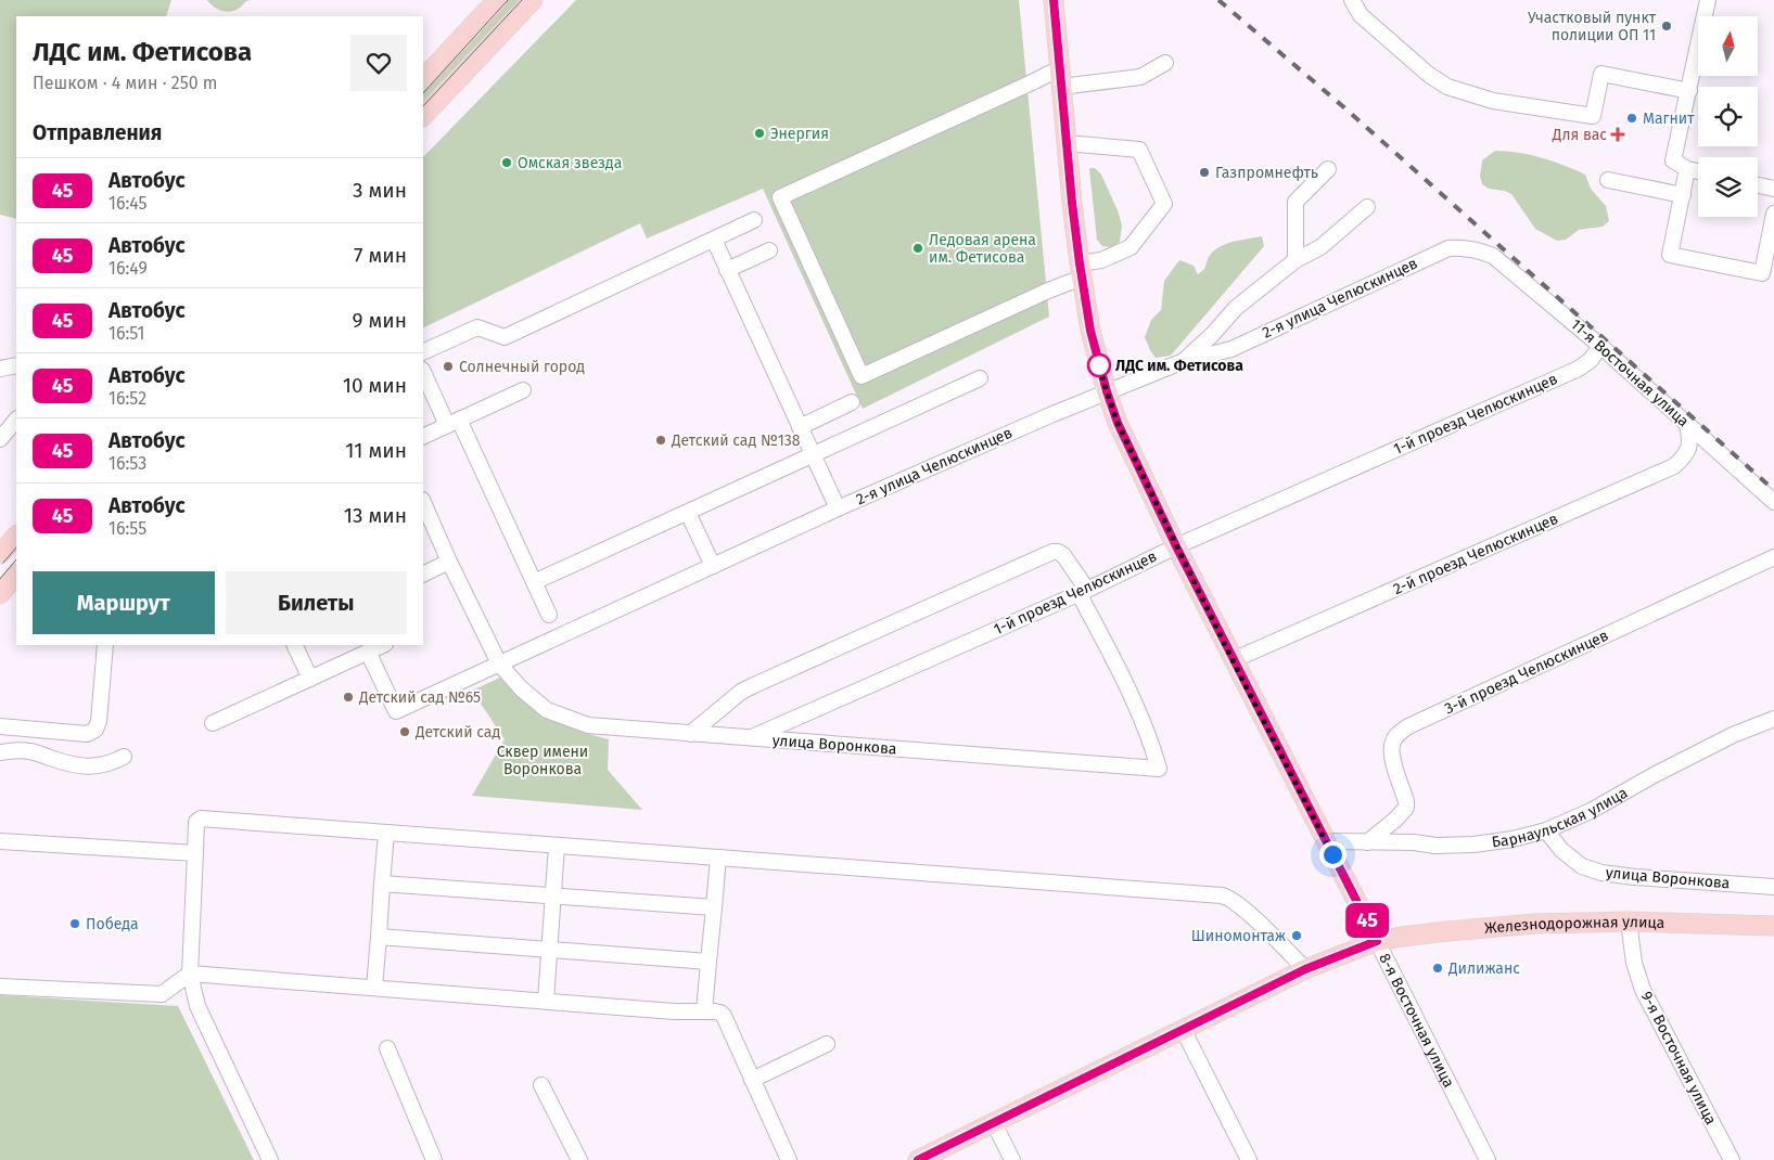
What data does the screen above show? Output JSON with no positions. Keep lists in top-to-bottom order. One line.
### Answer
{"streets":{"main road":["Железнодорожная улица","8-я Восточная улица"],"street":["2-я улица Челюскинцев","11-я Восточная улица","1-й проезд Челюскинцев","2-й проезд Челюскинцев","3-й проезд Челюскинцев","улица Воронкова","Барнаульская улица","9-я Восточная улица"]},"crossings":[["2-я улица Челюскинцев","11-я Восточная улица"],["2-я улица Челюскинцев","улица Воронкова"],["2-я улица Челюскинцев","8-я Восточная улица"],["11-я Восточная улица","1-й проезд Челюскинцев"],["11-я Восточная улица","2-й проезд Челюскинцев"],["1-й проезд Челюскинцев","улица Воронкова"],["1-й проезд Челюскинцев","8-я Восточная улица"],["2-й проезд Челюскинцев","8-я Восточная улица"],["3-й проезд Челюскинцев","Барнаульская улица"],["улица Воронкова","Барнаульская улица"],["Барнаульская улица","8-я Восточная улица"],["Железнодорожная улица","8-я Восточная улица"],["Железнодорожная улица","9-я Восточная улица"]],"parks":["Сквер имени Воронкова"],"places":{"other":["Участковый пункт полиции ОП 11","Магнит","Энергия","Омская звезда","Газпромнефть","Ледовая арена им. Фетисова","ЛДС им. Фетисова","Солнечный город","Детский сад №138","Детский сад №65","Детский сад","Победа","Шиномонтаж","Дилижанс"],"health":["Для вас"]},"lines":["bus line 45"],"north":"top","page":{"on_map":"45","heading":[["ЛДС им. Фетисова","Пешком · 4 мин · 250 m"],"Отправления"],"list":[{"mark":"45","name":"Автобус","note":"16:45","value":"3 мин"},{"mark":"45","name":"Автобус","note":"16:49","value":"7 мин"},{"mark":"45","name":"Автобус","note":"16:51","value":"9 мин"},{"mark":"45","name":"Автобус","note":"16:52","value":"10 мин"},{"mark":"45","name":"Автобус","note":"16:53","value":"11 мин"},{"mark":"45","name":"Автобус","note":"16:55","value":"13 мин"}],"buttons":["Маршрут","Билеты"]}}
